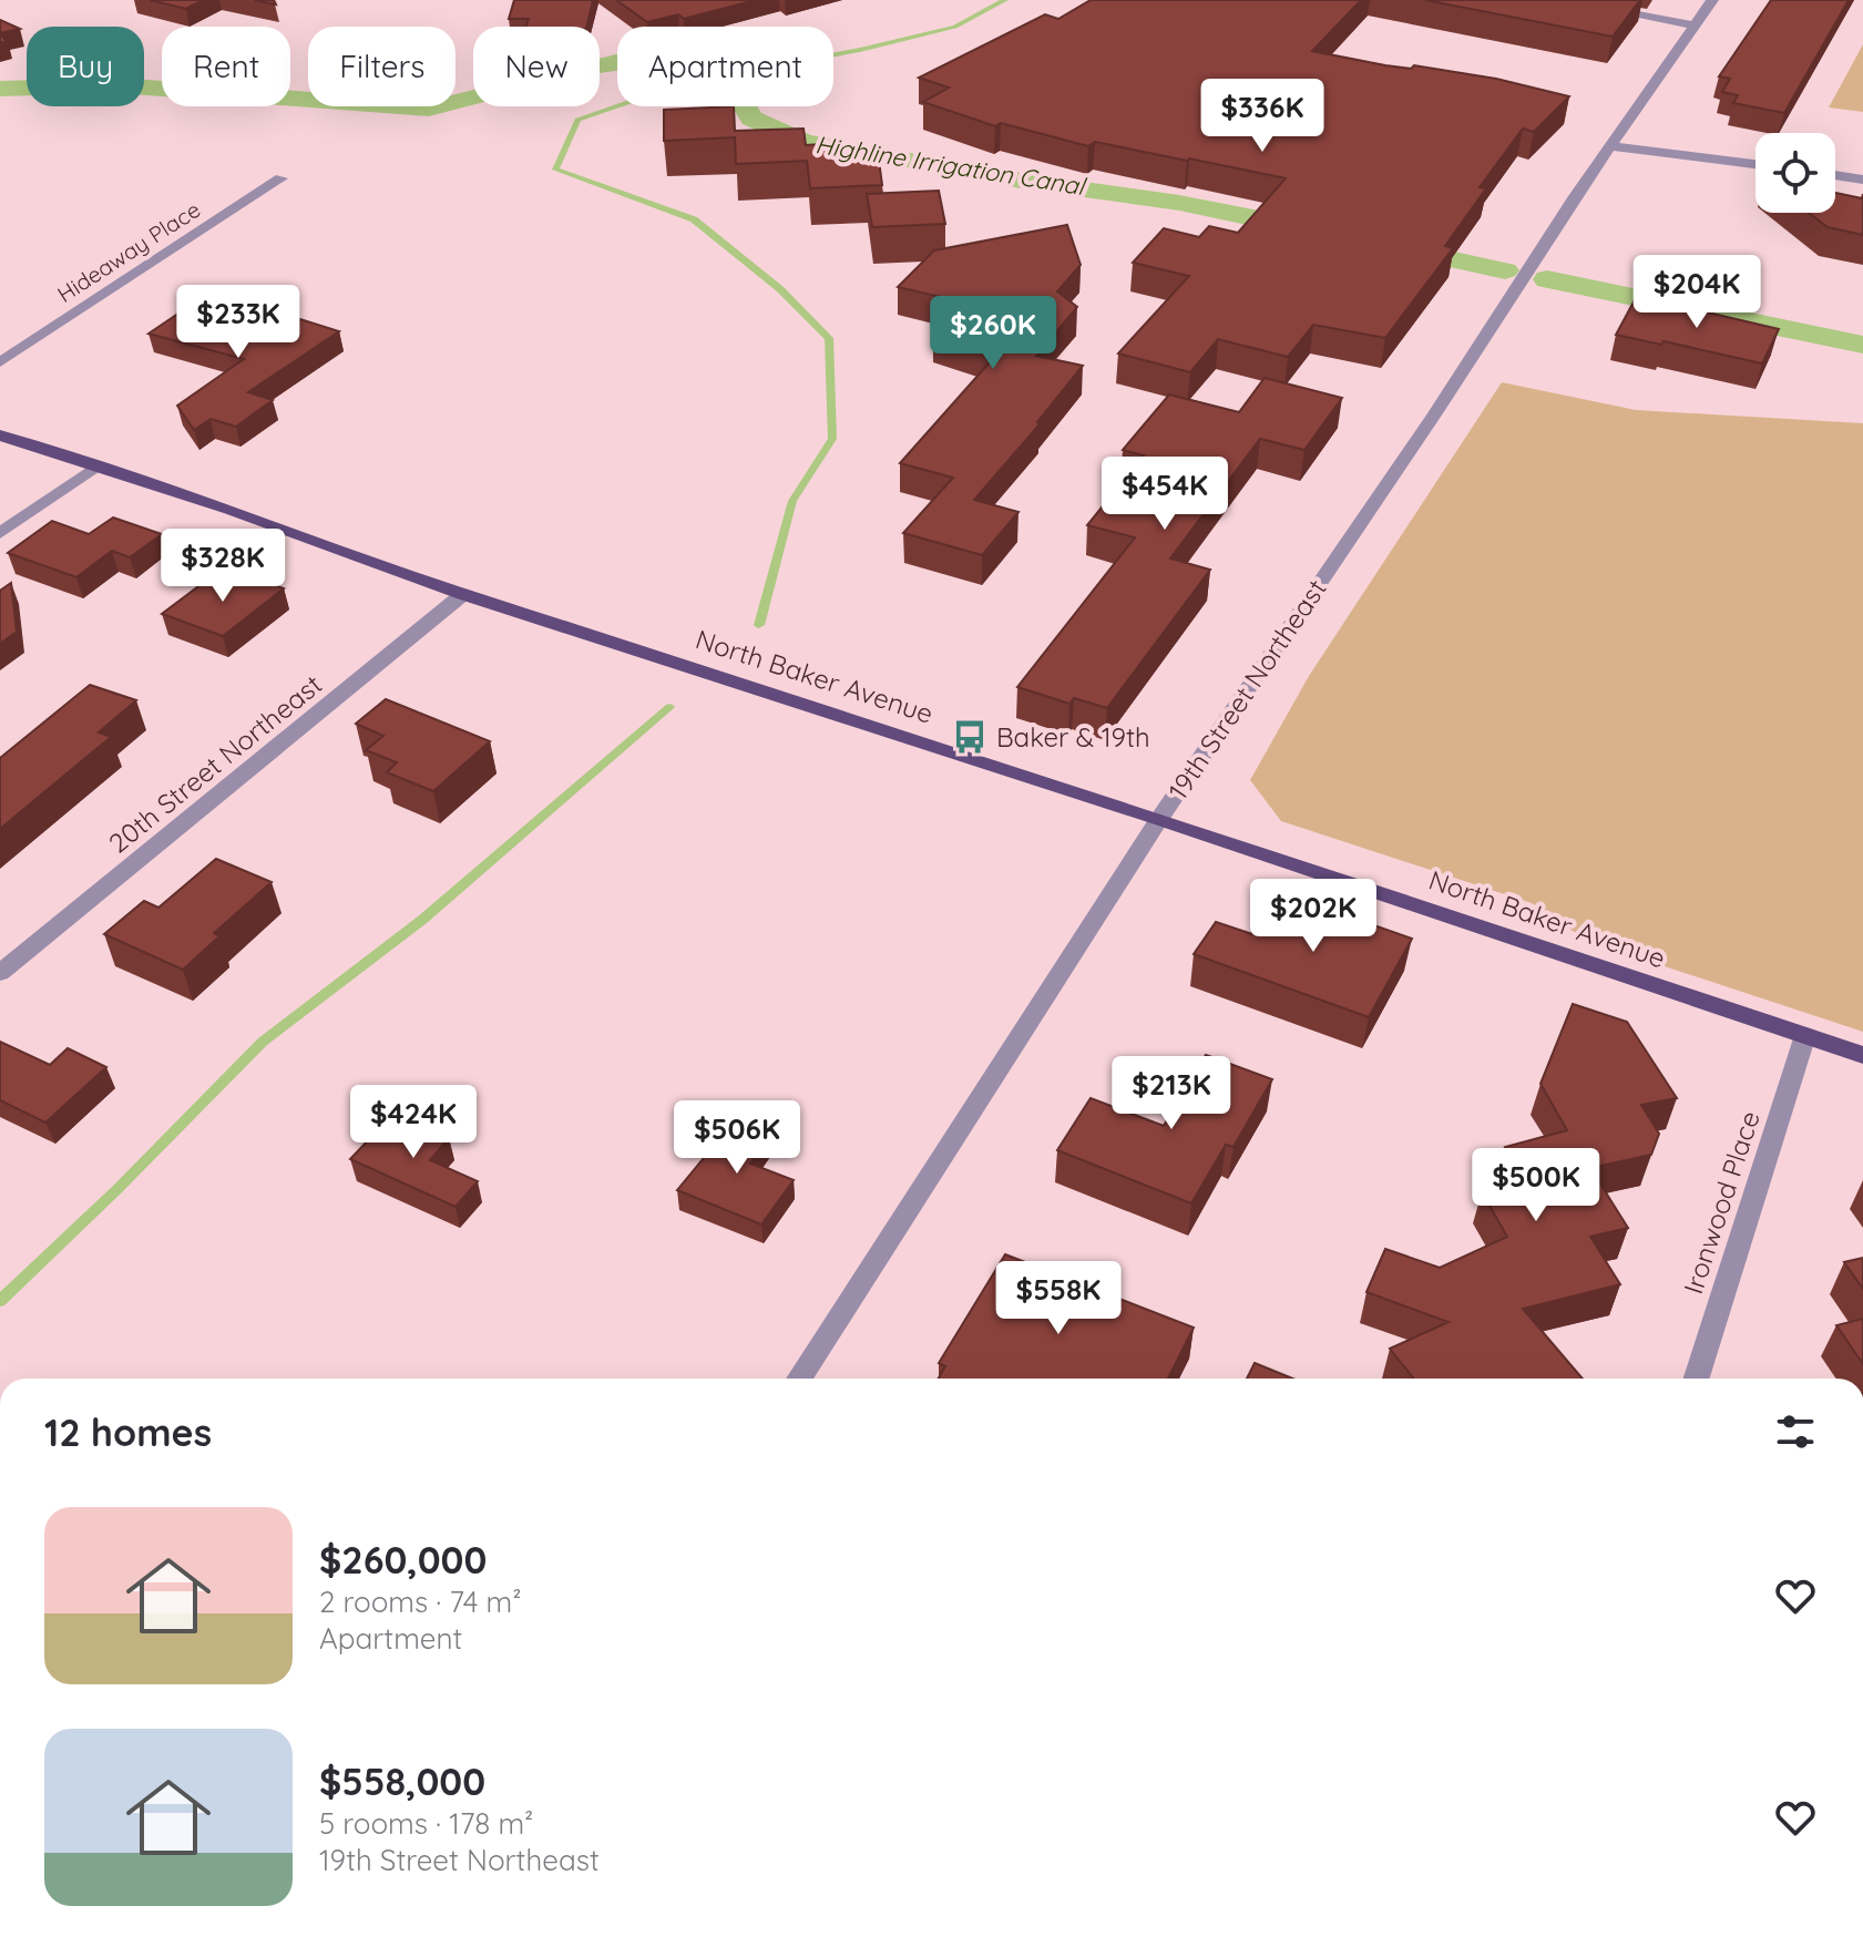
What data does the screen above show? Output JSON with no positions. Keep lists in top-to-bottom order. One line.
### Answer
{"streets":{"main road":["North Baker Avenue"],"street":["Hideaway Place","19th Street Northeast","20th Street Northeast","Ironwood Place"]},"crossings":[["North Baker Avenue","19th Street Northeast"],["North Baker Avenue","20th Street Northeast"],["North Baker Avenue","Ironwood Place"]],"water":["Highline Irrigation Canal"],"places":{"bus stop":["Baker & 19th"]},"page":{"chip":["Buy","Rent","Filters","New","Apartment"],"price":["$336K","$204K","$233K","$260K","$454K","$328K","$202K","$213K","$424K","$506K","$500K","$558K"],"heading":"12 homes","list":[{"name":"$260,000","note":"2 rooms · 74 m² · Apartment"},{"name":"$558,000","note":"5 rooms · 178 m² · 19th Street Northeast"}]}}
